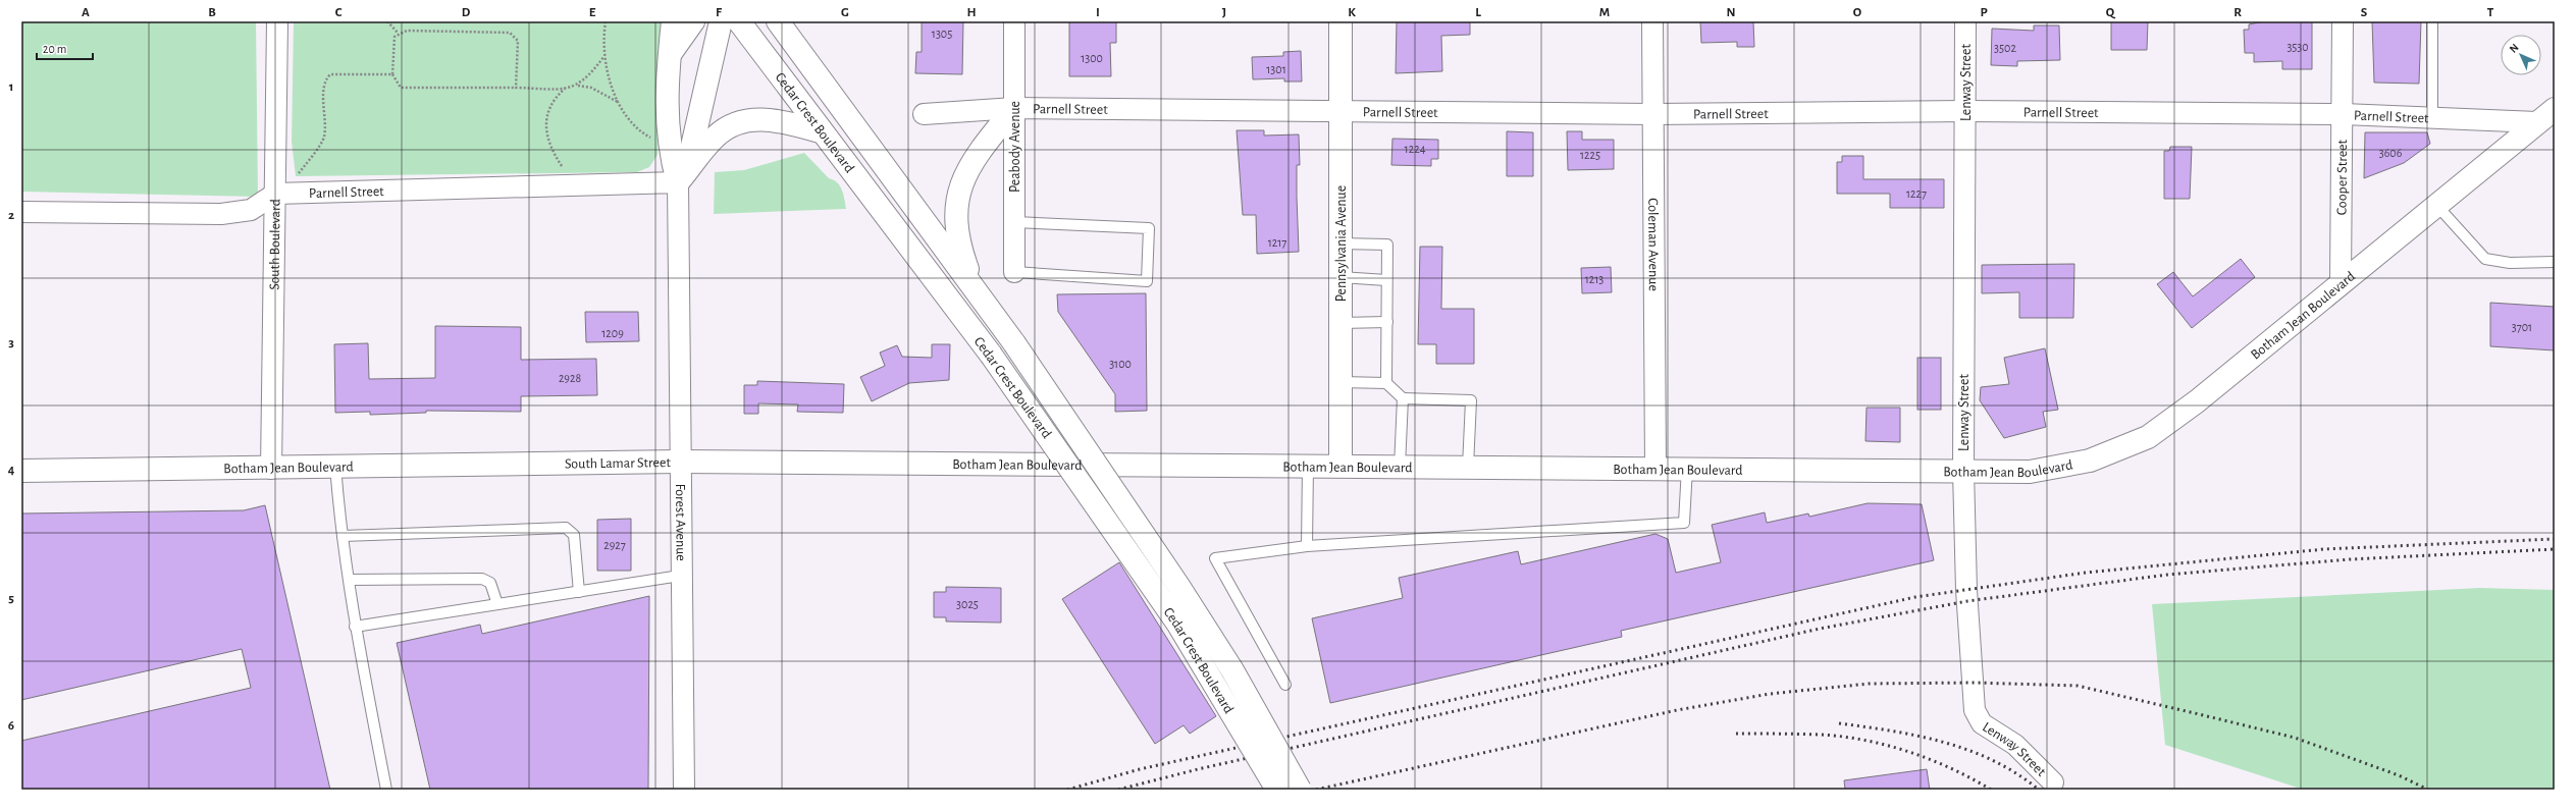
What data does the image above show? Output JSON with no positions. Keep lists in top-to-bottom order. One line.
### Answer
{"streets":{"main road":["Cedar Crest Boulevard","Pennsylvania Avenue","Botham Jean Boulevard","South Lamar Street"],"street":["Lenway Street","Parnell Street","Peabody Avenue","Cooper Street","South Boulevard","Coleman Avenue","Forest Avenue"]},"crossings":[["Lenway Street","Parnell Street"],["Lenway Street","Botham Jean Boulevard"],["Parnell Street","Peabody Avenue"],["Parnell Street","Cooper Street"],["Parnell Street","Pennsylvania Avenue"],["Parnell Street","South Boulevard"],["Parnell Street","Coleman Avenue"],["Parnell Street","Botham Jean Boulevard"],["Parnell Street","Forest Avenue"],["Cooper Street","Botham Jean Boulevard"],["Pennsylvania Avenue","Botham Jean Boulevard"],["South Boulevard","Botham Jean Boulevard"],["Coleman Avenue","Botham Jean Boulevard"],["Botham Jean Boulevard","South Lamar Street"],["Botham Jean Boulevard","Forest Avenue"],["South Lamar Street","Forest Avenue"]],"house_numbers":["1305","3530","3502","1300","1301","1224","3606","1225","1227","1217","1213","3701","1209","3100","2928","2927","3025"],"scale_bar":"20 m","north":"top left","grid":{"columns":["A","B","C","D","E","F","G","H","I","J","K","L","M","N","O","P","Q","R","S","T"],"rows":["1","2","3","4","5","6"]}}
